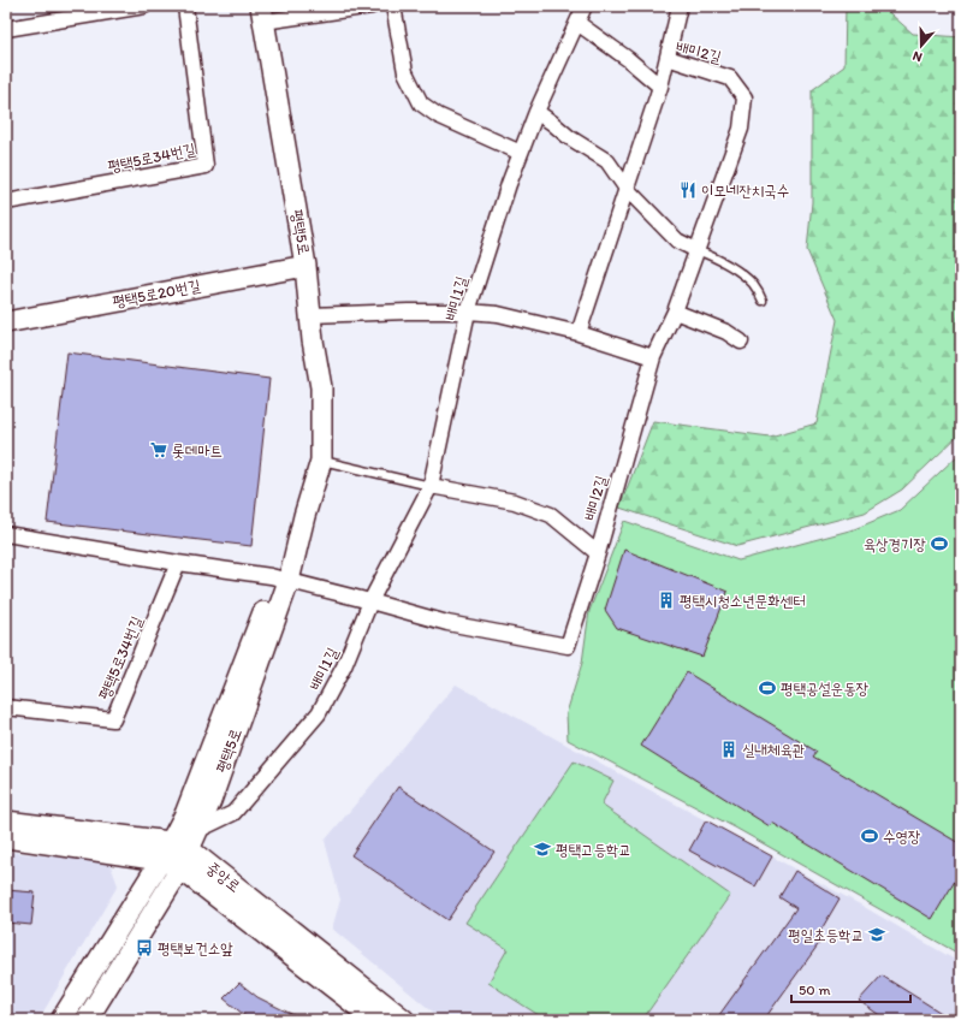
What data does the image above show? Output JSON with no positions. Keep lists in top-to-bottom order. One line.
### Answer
{"streets":{"street":["배미2길","평택5로34번길","평택5로","평택5로20번길","배미1길","중앙로"]},"crossings":[["배미2길","배미1길"],["평택5로","평택5로20번길"],["평택5로","배미1길"],["평택5로","중앙로"]],"places":{"restaurant":["이모네잔치국수"],"supermarket":["롯데마트"],"sports":["육상경기장","평택공설운동장","수영장"],"building":["평택시청소년문화센터","실내체육관"],"school or university":["평택고등학교","평일초등학교"],"bus stop":["평택보건소앞"]},"scale_bar":"50 m","north":"bottom"}
